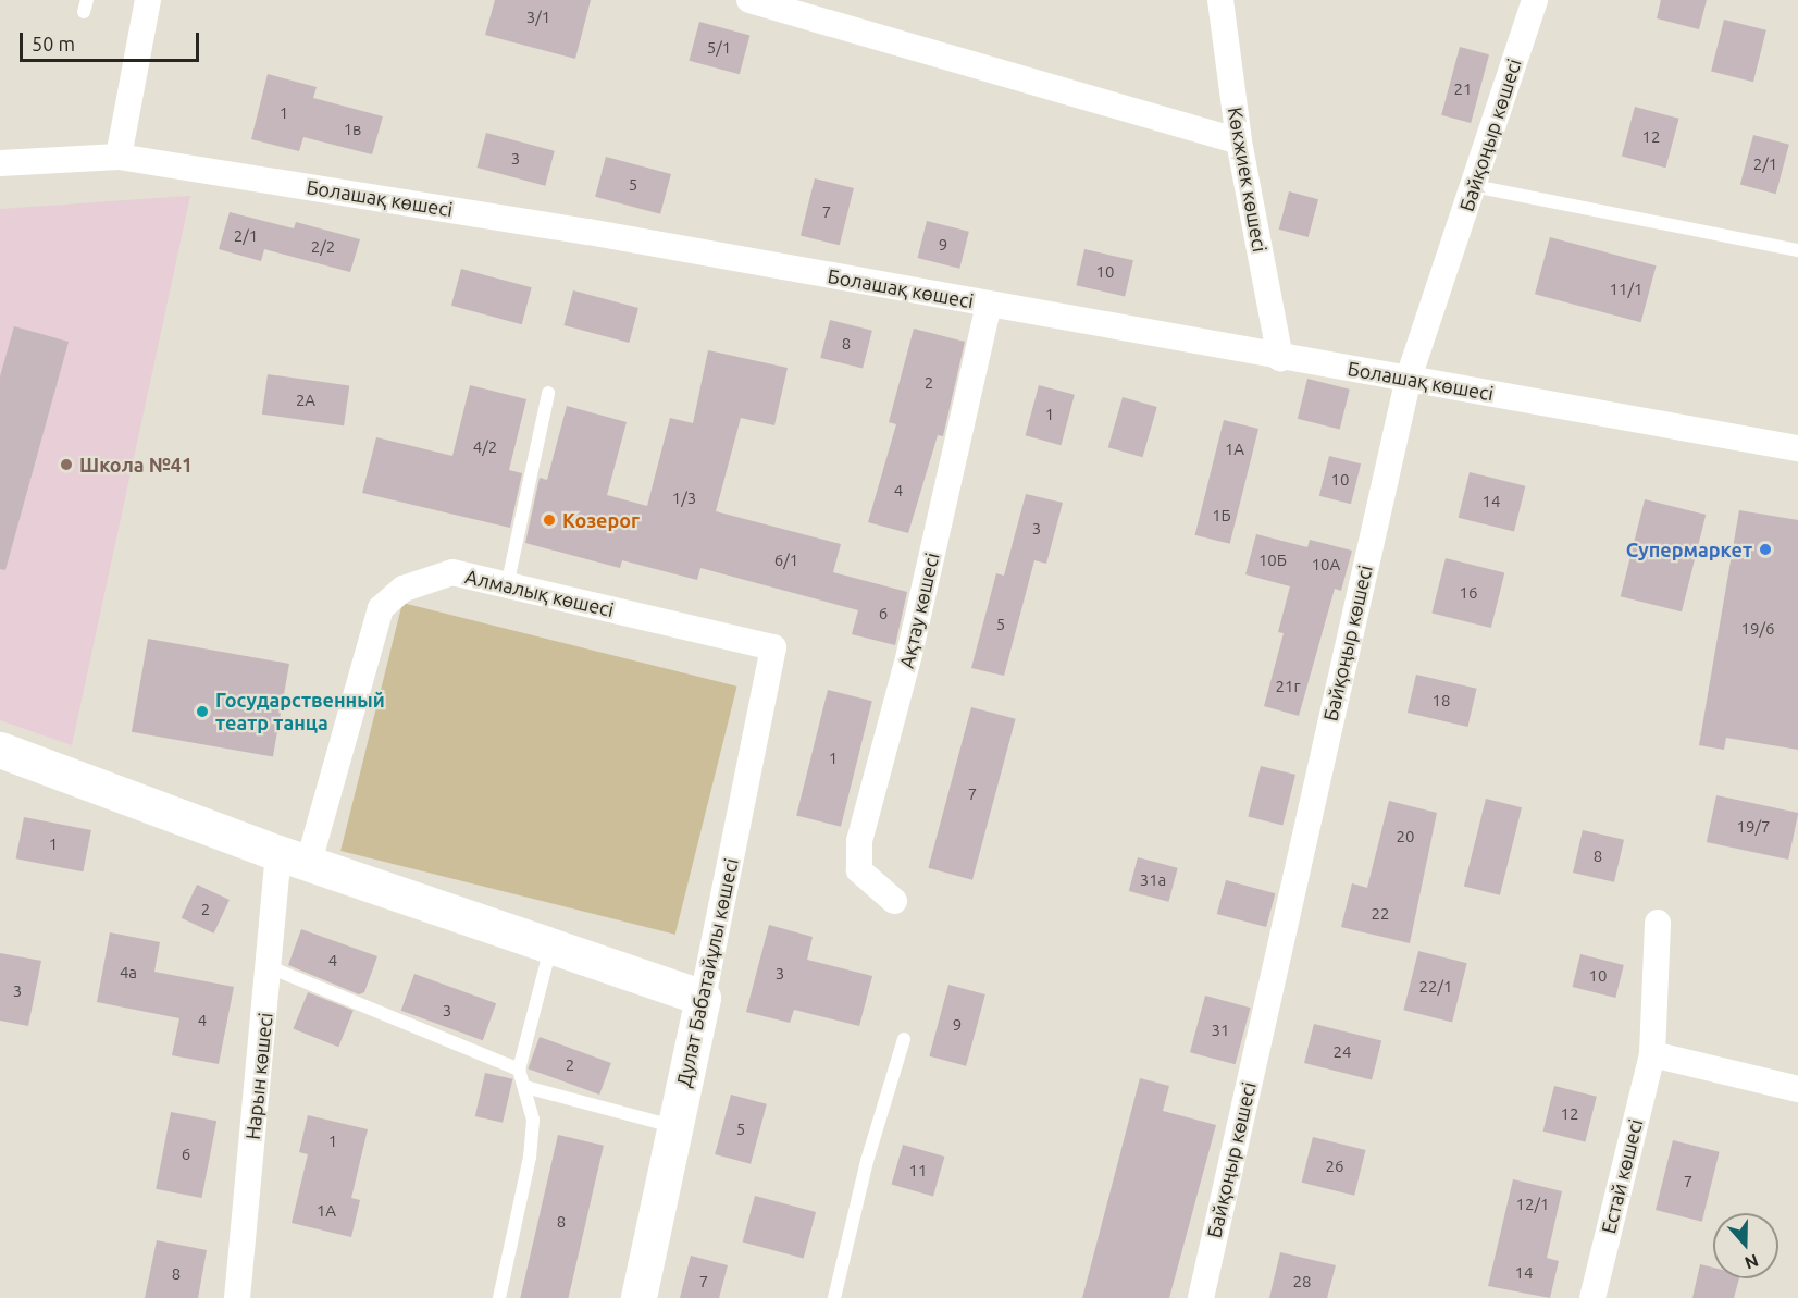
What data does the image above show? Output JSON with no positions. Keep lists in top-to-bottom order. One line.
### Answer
{"streets":{"street":["Байқоңыр көшесі","Көкжиек көшесі","Болашақ көшесі","Алмалық көшесі","Ақтау көшесі","Дулат Бабатайұлы көшесі","Нарын көшесі","Естай көшесі"]},"crossings":[["Байқоңыр көшесі","Болашақ көшесі"],["Көкжиек көшесі","Болашақ көшесі"],["Болашақ көшесі","Ақтау көшесі"],["Алмалық көшесі","Дулат Бабатайұлы көшесі"],["Алмалық көшесі","Нарын көшесі"]],"places":["Школа №41","Козерог","Супермаркет","Государственный театр танца"],"house_numbers":["3/1","5/1","21","1","1в","12","3","2/1","5","7","2/1","9","2/2","10","11/1","8","2","2А","1","4/2","1А","10","4","1/3","14","1Б","3","6/1","10Б","10А","16","6","5","19/6","21г","18","1","7","19/7","20","1","8","31а","2","22","4","4а","3","10","22/1","3","3","4","9","31","24","2","12","5","1","6","26","11","7","12/1","1А","8","14","8","7","28"],"scale_bar":"50 m","north":"bottom"}
